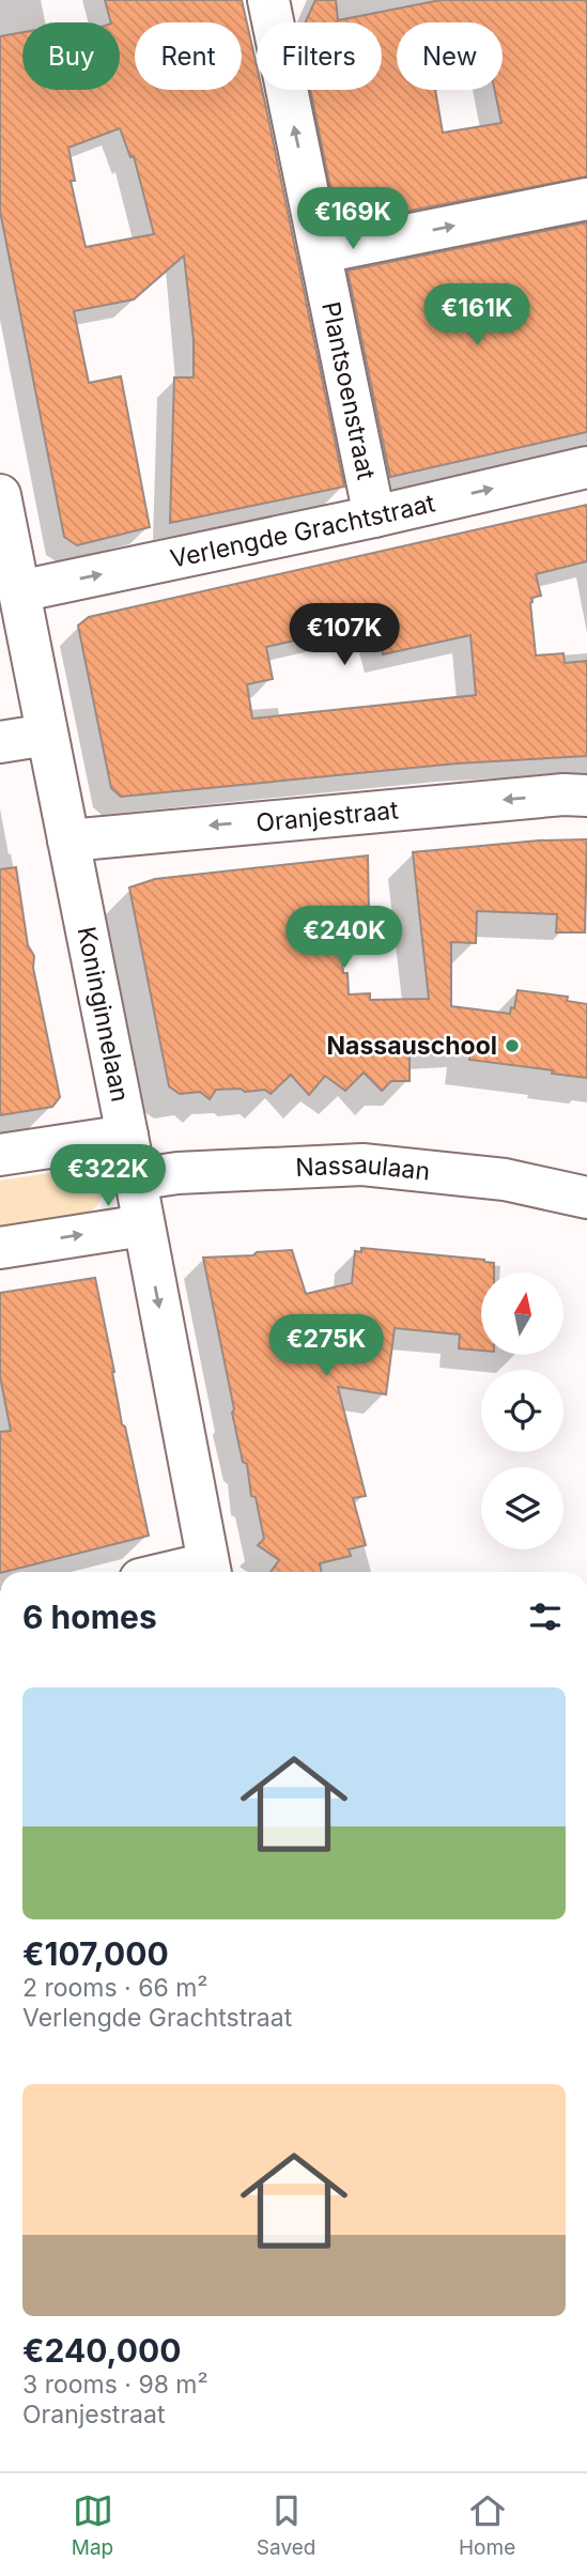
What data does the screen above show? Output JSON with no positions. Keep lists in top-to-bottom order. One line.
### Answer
{"streets":{"street":["Plantsoenstraat","Verlengde Grachtstraat","Oranjestraat","Koninginnelaan","Nassaulaan"]},"crossings":[["Plantsoenstraat","Verlengde Grachtstraat"],["Verlengde Grachtstraat","Koninginnelaan"],["Oranjestraat","Koninginnelaan"],["Koninginnelaan","Nassaulaan"]],"one_way":["Plantsoenstraat","Oranjestraat"],"places":["Nassauschool"],"north":"top","page":{"chip":["Buy","Rent","Filters","New"],"price":["€169K","€161K","€107K","€240K","€322K","€275K"],"heading":"6 homes","list":[{"name":"€107,000","note":"2 rooms · 66 m² · Verlengde Grachtstraat"},{"name":"€240,000","note":"3 rooms · 98 m² · Oranjestraat"}],"tabs":["Map","Saved","Home"]}}
